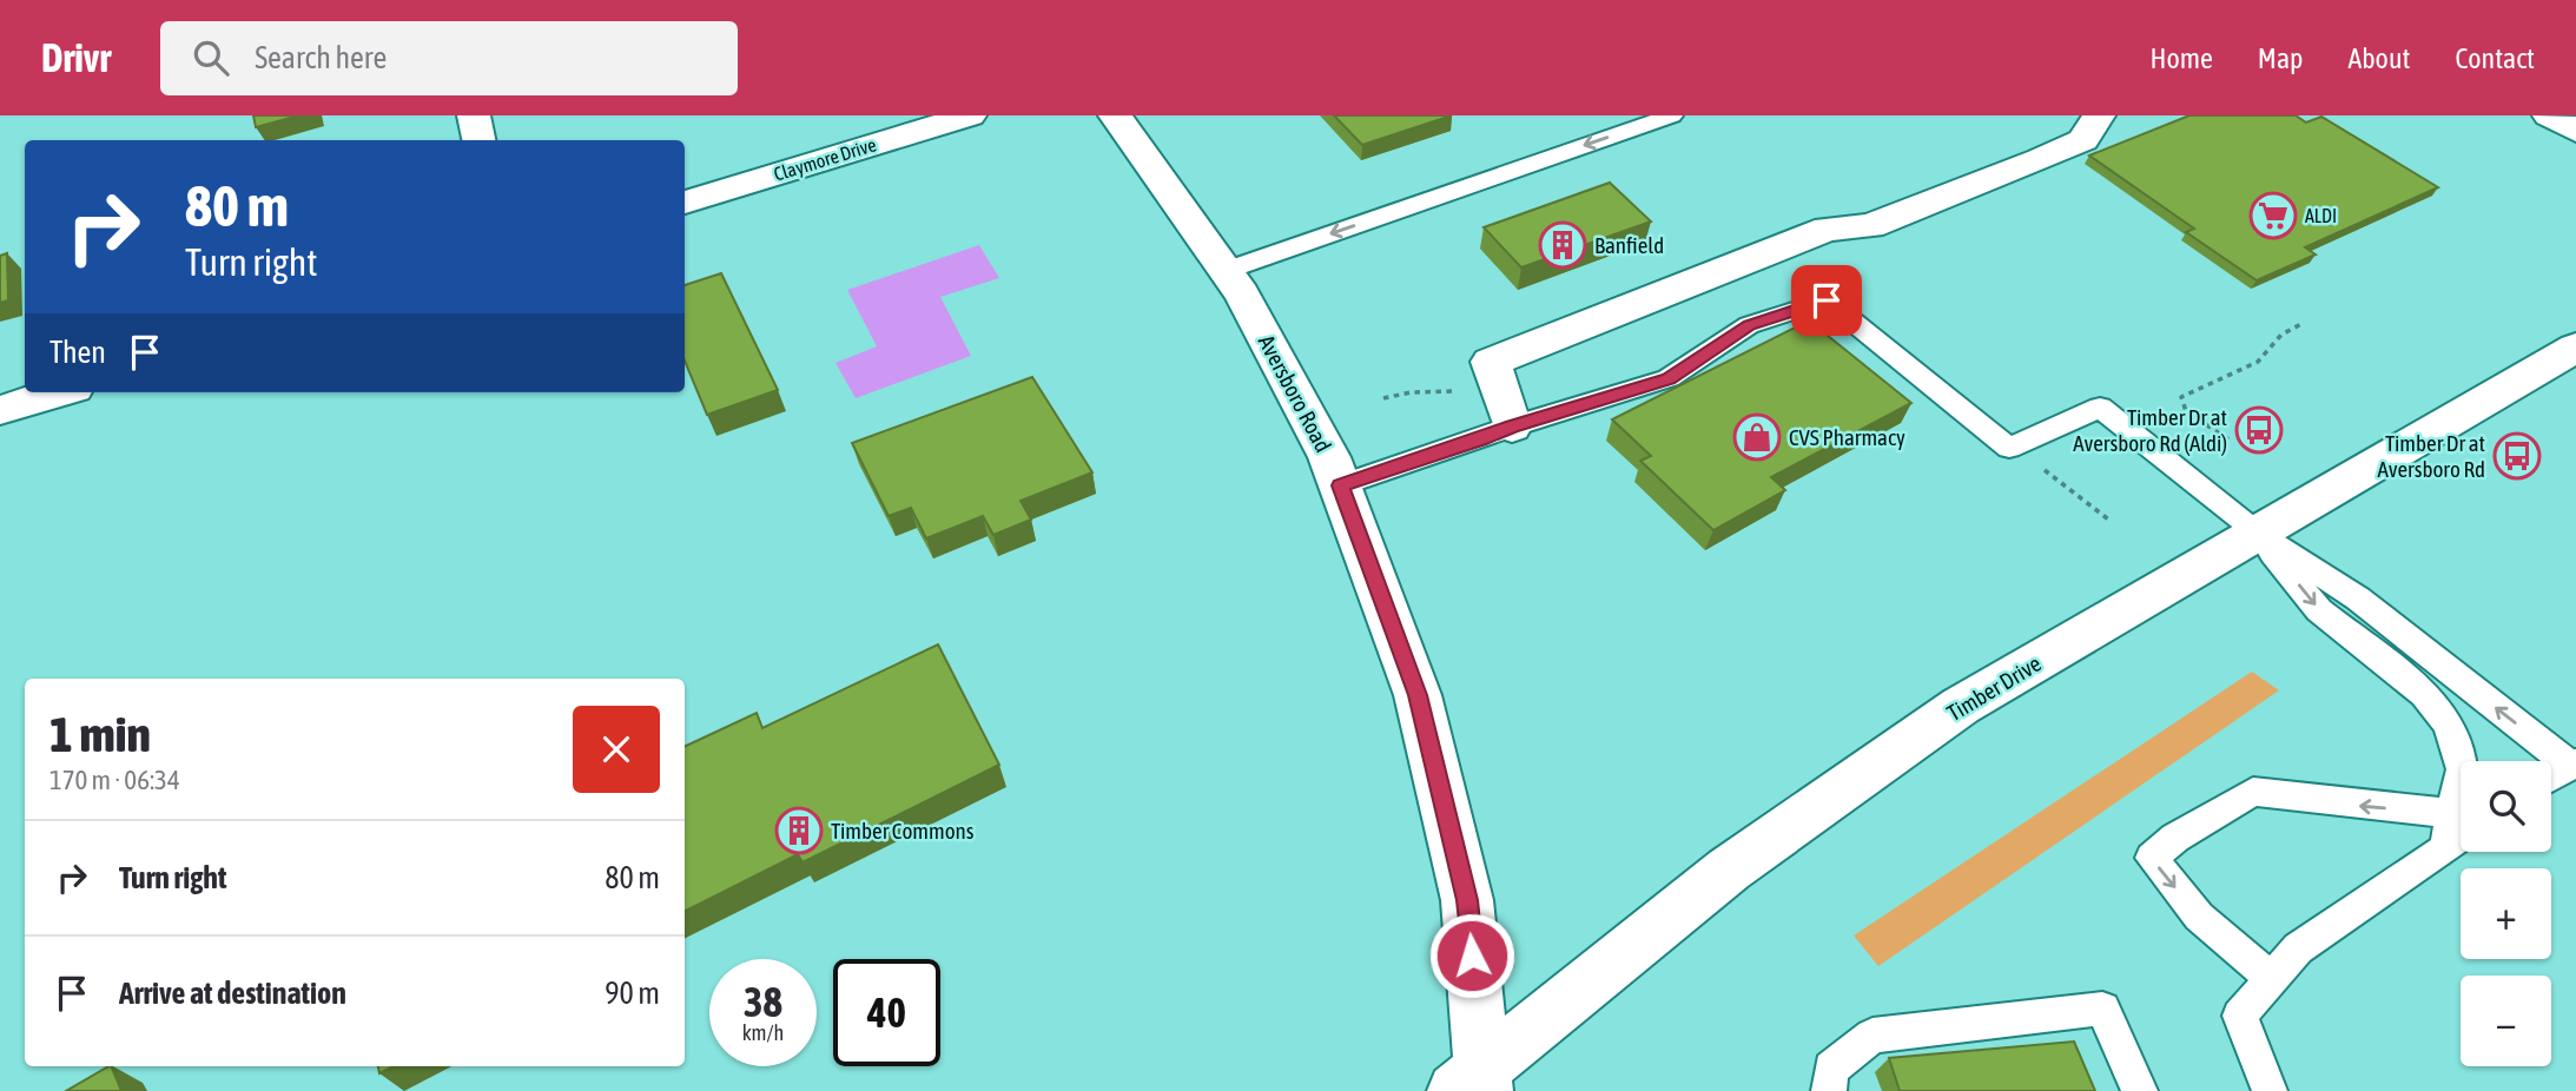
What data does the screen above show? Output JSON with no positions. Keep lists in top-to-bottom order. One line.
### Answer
{"streets":{"street":["Claymore Drive","Aversboro Road","Timber Drive"]},"crossings":[["Aversboro Road","Timber Drive"]],"places":{"supermarket":["ALDI"],"building":["Banfield","Timber Commons"],"bus stop":["Timber Dr at Aversboro Rd (Aldi)","Timber Dr at Aversboro Rd"],"shop":["CVS Pharmacy"]},"page":{"header":"Drivr","search":"Search here","nav":["Home","Map","About","Contact"],"turn":["80 m","Turn right"],"then":"Then","heading":["1 min","170 m · 06:34"],"map_buttons":["+","−"],"list":[{"name":"Turn right","value":"80 m"},{"name":"Arrive at destination","value":"90 m"}],"speed":"38 km/h","limit":"40"}}
